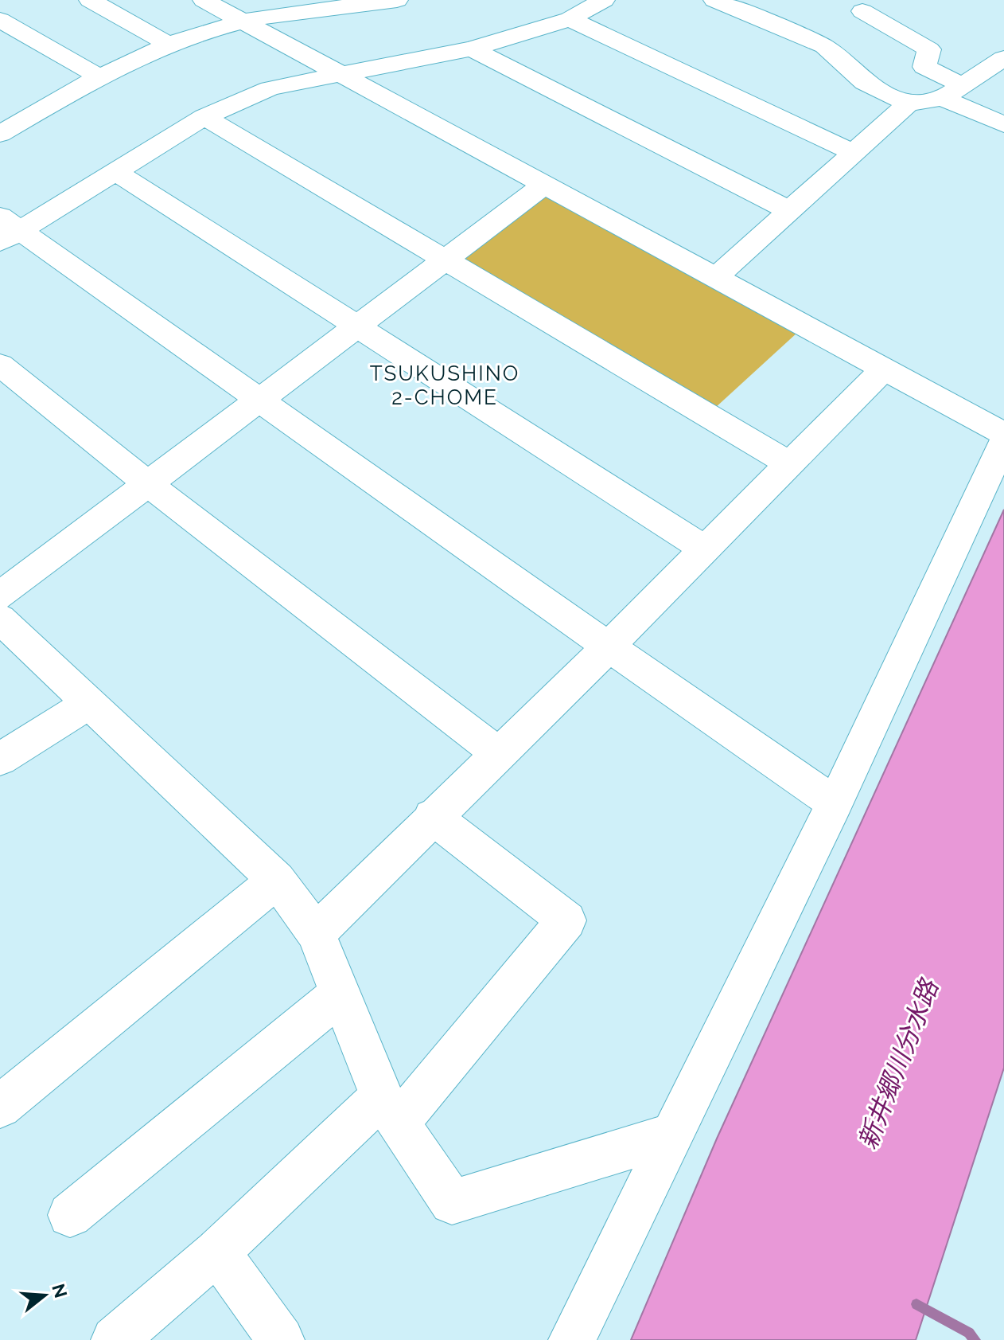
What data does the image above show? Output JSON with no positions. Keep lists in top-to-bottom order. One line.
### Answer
{"districts":["TSUKUSHINO 2-CHOME"],"water":["新井郷川分水路"],"north":"right"}
